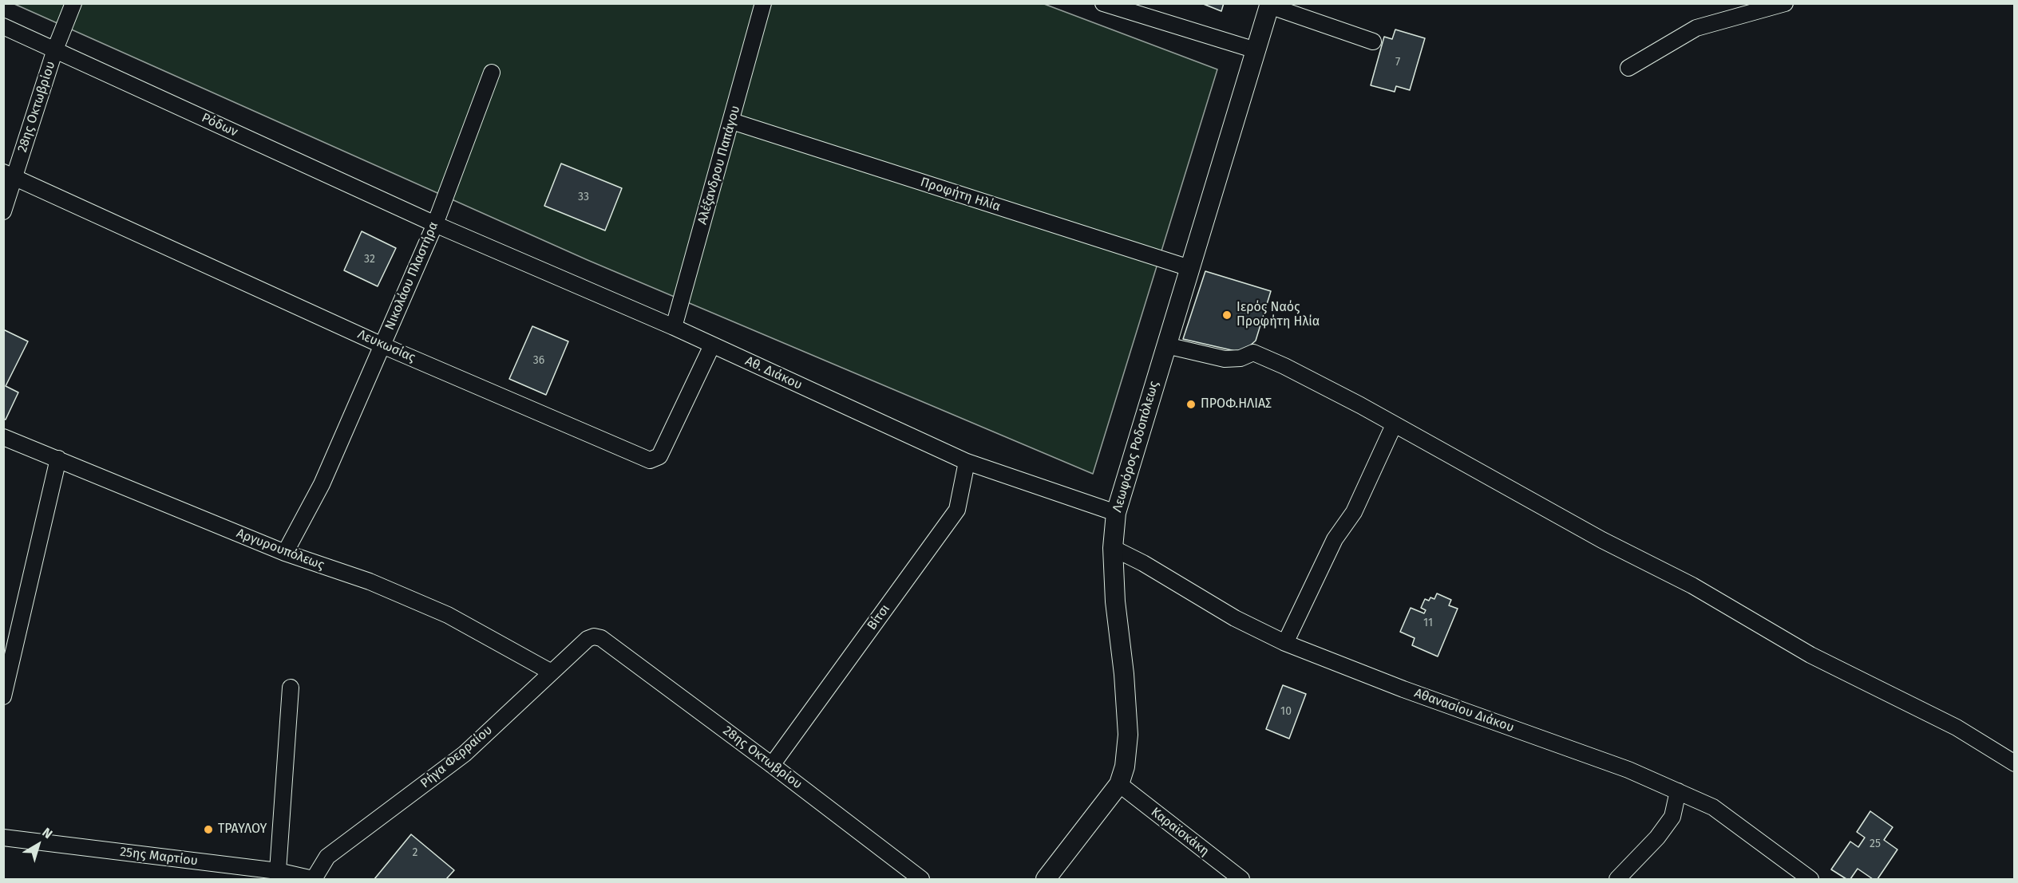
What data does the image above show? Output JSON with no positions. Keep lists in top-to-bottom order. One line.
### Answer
{"streets":{"street":["28ης Οκτωβρίου","Ρόδων","Αλέξανδρου Παπάγου","Προφήτη Ηλία","Νικολάου Πλαστήρα","Λευκωσίας","Αθ. Διάκου","Λεωφόρος Ροδοπόλεως","Αργυρουπόλεως","Βίτσι","Αθανασίου Διάκου","Ρήγα Φερραίου","Καραϊσκάκη","25ης Μαρτίου"]},"crossings":[["28ης Οκτωβρίου","Ρόδων"],["28ης Οκτωβρίου","Λευκωσίας"],["28ης Οκτωβρίου","Βίτσι"],["28ης Οκτωβρίου","Ρήγα Φερραίου"],["Ρόδων","Νικολάου Πλαστήρα"],["Ρόδων","Αθ. Διάκου"],["Αλέξανδρου Παπάγου","Προφήτη Ηλία"],["Αλέξανδρου Παπάγου","Αθ. Διάκου"],["Προφήτη Ηλία","Λεωφόρος Ροδοπόλεως"],["Νικολάου Πλαστήρα","Λευκωσίας"],["Νικολάου Πλαστήρα","Αθ. Διάκου"],["Νικολάου Πλαστήρα","Αργυρουπόλεως"],["Λευκωσίας","Αθ. Διάκου"],["Αθ. Διάκου","Λεωφόρος Ροδοπόλεως"],["Αθ. Διάκου","Βίτσι"],["Λεωφόρος Ροδοπόλεως","Αθανασίου Διάκου"],["Λεωφόρος Ροδοπόλεως","Καραϊσκάκη"],["Αργυρουπόλεως","Ρήγα Φερραίου"],["Ρήγα Φερραίου","25ης Μαρτίου"]],"places":["Ιερός Ναός Προφήτη Ηλία","ΠΡΟΦ.ΗΛΙΑΣ","ΤΡΑΥΛΟΥ"],"house_numbers":["7","33","32","36","11","10","25","2"],"north":"top right"}
